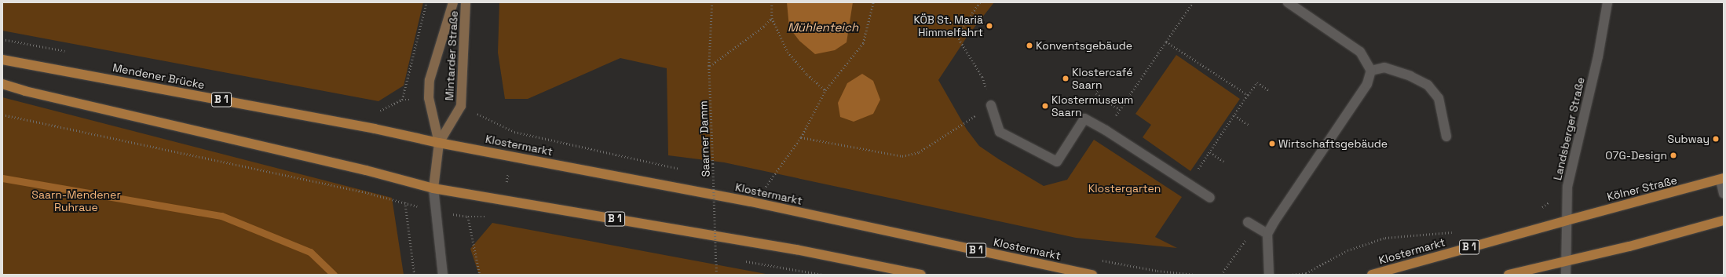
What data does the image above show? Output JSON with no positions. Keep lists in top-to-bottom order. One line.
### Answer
{"streets":{"main road":["Mintarder Straße","Mendener Brücke","B 1","Klostermarkt","Kölner Straße"],"street":["Landsberger Straße"],"path":["Saarner Damm"]},"crossings":[["Mintarder Straße","Mendener Brücke"],["Mintarder Straße","B 1"],["Mintarder Straße","Klostermarkt"],["Mendener Brücke","Klostermarkt"],["Landsberger Straße","Klostermarkt"],["Landsberger Straße","Kölner Straße"],["Klostermarkt","Kölner Straße"]],"water":["Mühlenteich"],"parks":["Klostergarten","Saarn-Mendener Ruhraue"],"places":["KÖB St. Mariä Himmelfahrt","Konventsgebäude","Klostercafé Saarn","Klostermuseum Saarn","Subway","Wirtschaftsgebäude","O7G-Design"]}
